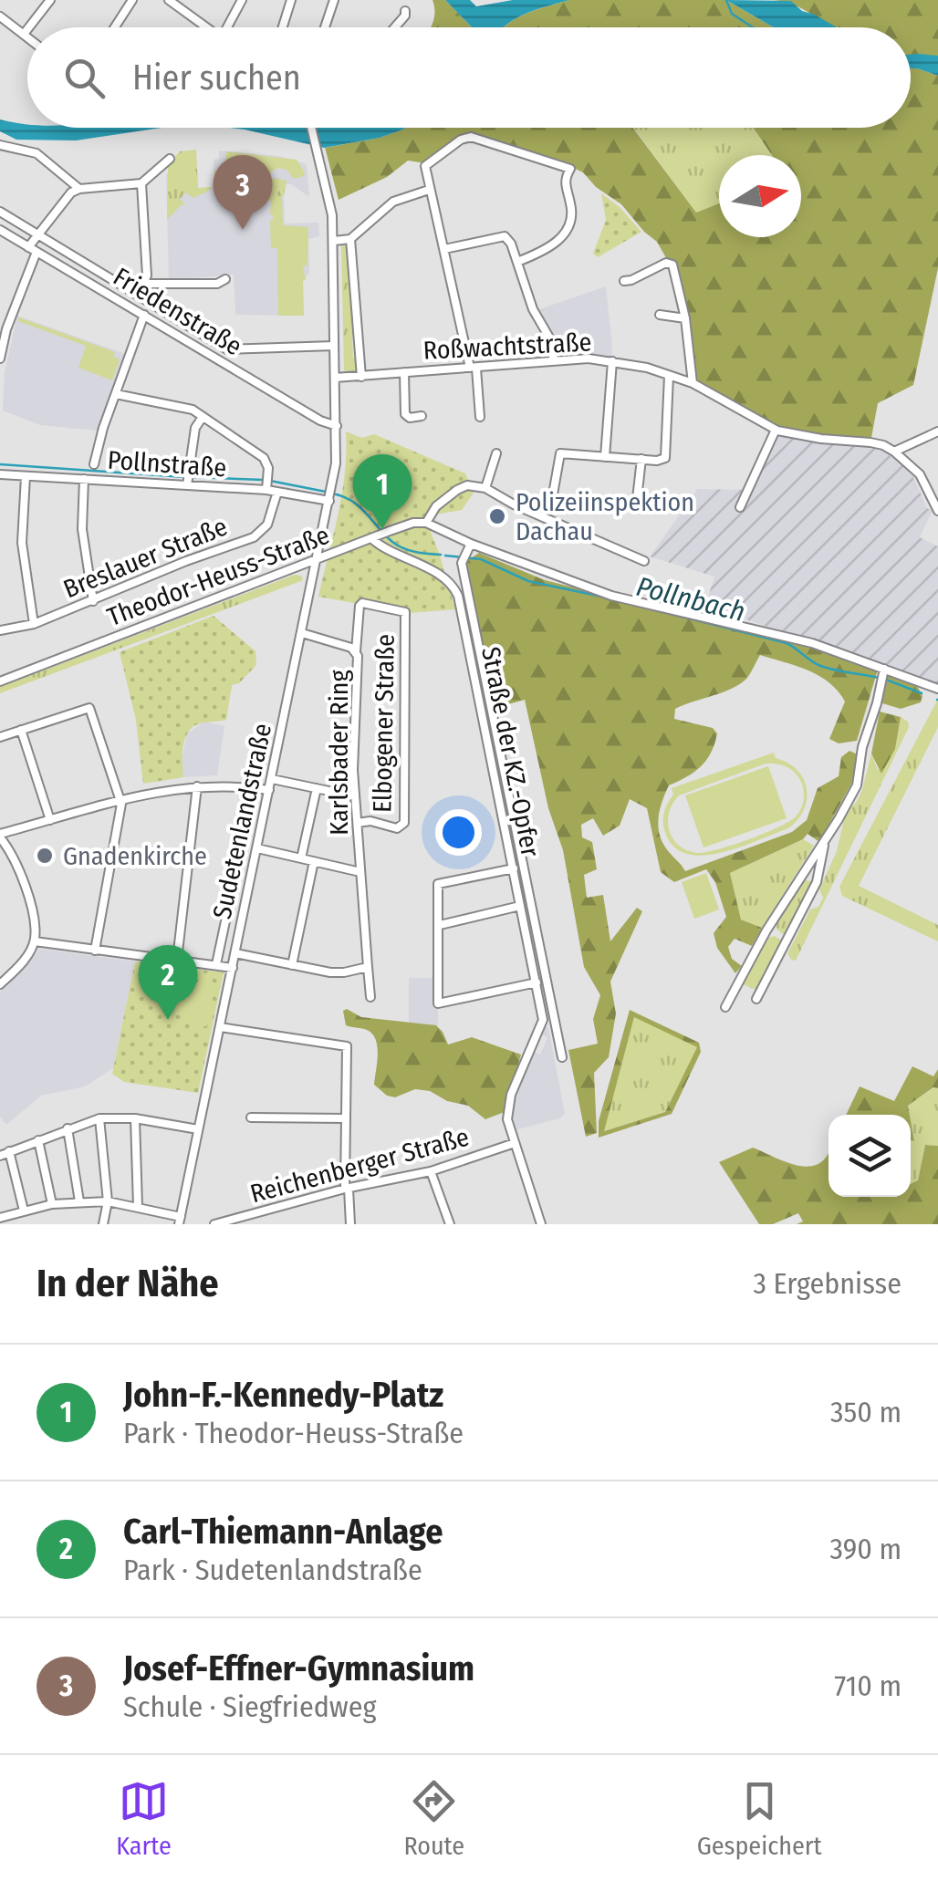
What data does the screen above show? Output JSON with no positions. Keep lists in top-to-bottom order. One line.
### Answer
{"streets":{"street":["Friedenstraße","Roßwachtstraße","Pollnstraße","Breslauer Straße","Theodor-Heuss-Straße","Elbogener Straße","Straße der KZ.-Opfer","Karlsbader Ring","Sudetenlandstraße","Reichenberger Straße"]},"crossings":[["Friedenstraße","Sudetenlandstraße"],["Roßwachtstraße","Sudetenlandstraße"],["Pollnstraße","Breslauer Straße"],["Pollnstraße","Sudetenlandstraße"],["Theodor-Heuss-Straße","Straße der KZ.-Opfer"],["Theodor-Heuss-Straße","Sudetenlandstraße"],["Elbogener Straße","Karlsbader Ring"],["Straße der KZ.-Opfer","Reichenberger Straße"],["Karlsbader Ring","Sudetenlandstraße"]],"water":["Pollnbach"],"places":["Polizeiinspektion Dachau","Gnadenkirche"],"north":"right","page":{"search":"Hier suchen","pins":["3","1","2"],"heading":["In der Nähe","3 Ergebnisse"],"list":[{"mark":"1","name":"John-F.-Kennedy-Platz","note":"Park · Theodor-Heuss-Straße","value":"350 m"},{"mark":"2","name":"Carl-Thiemann-Anlage","note":"Park · Sudetenlandstraße","value":"390 m"},{"mark":"3","name":"Josef-Effner-Gymnasium","note":"Schule · Siegfriedweg","value":"710 m"}],"nav":["Karte","Route","Gespeichert"]}}
